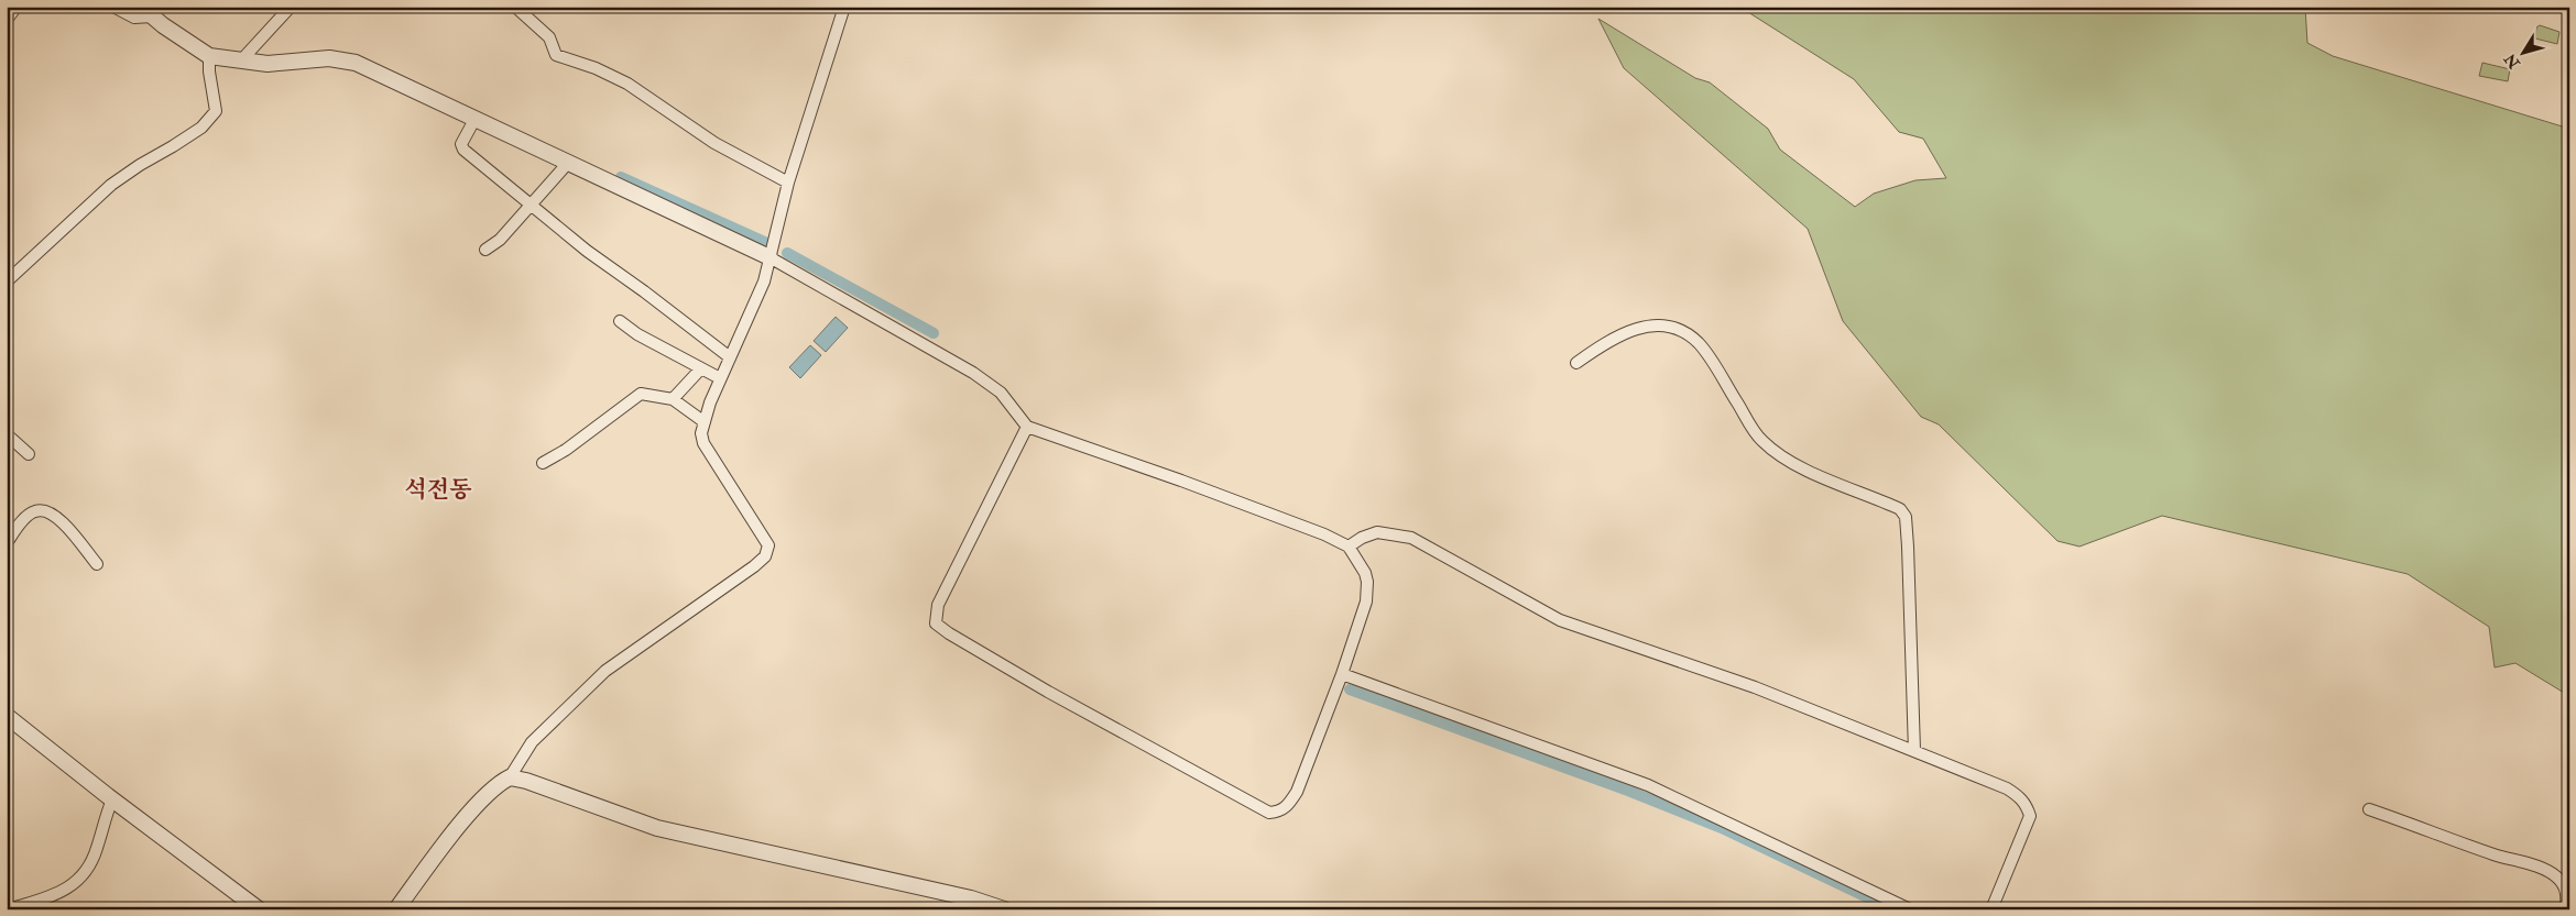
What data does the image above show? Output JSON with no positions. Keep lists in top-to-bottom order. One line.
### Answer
{"districts":["석전동"],"north":"bottom left"}
